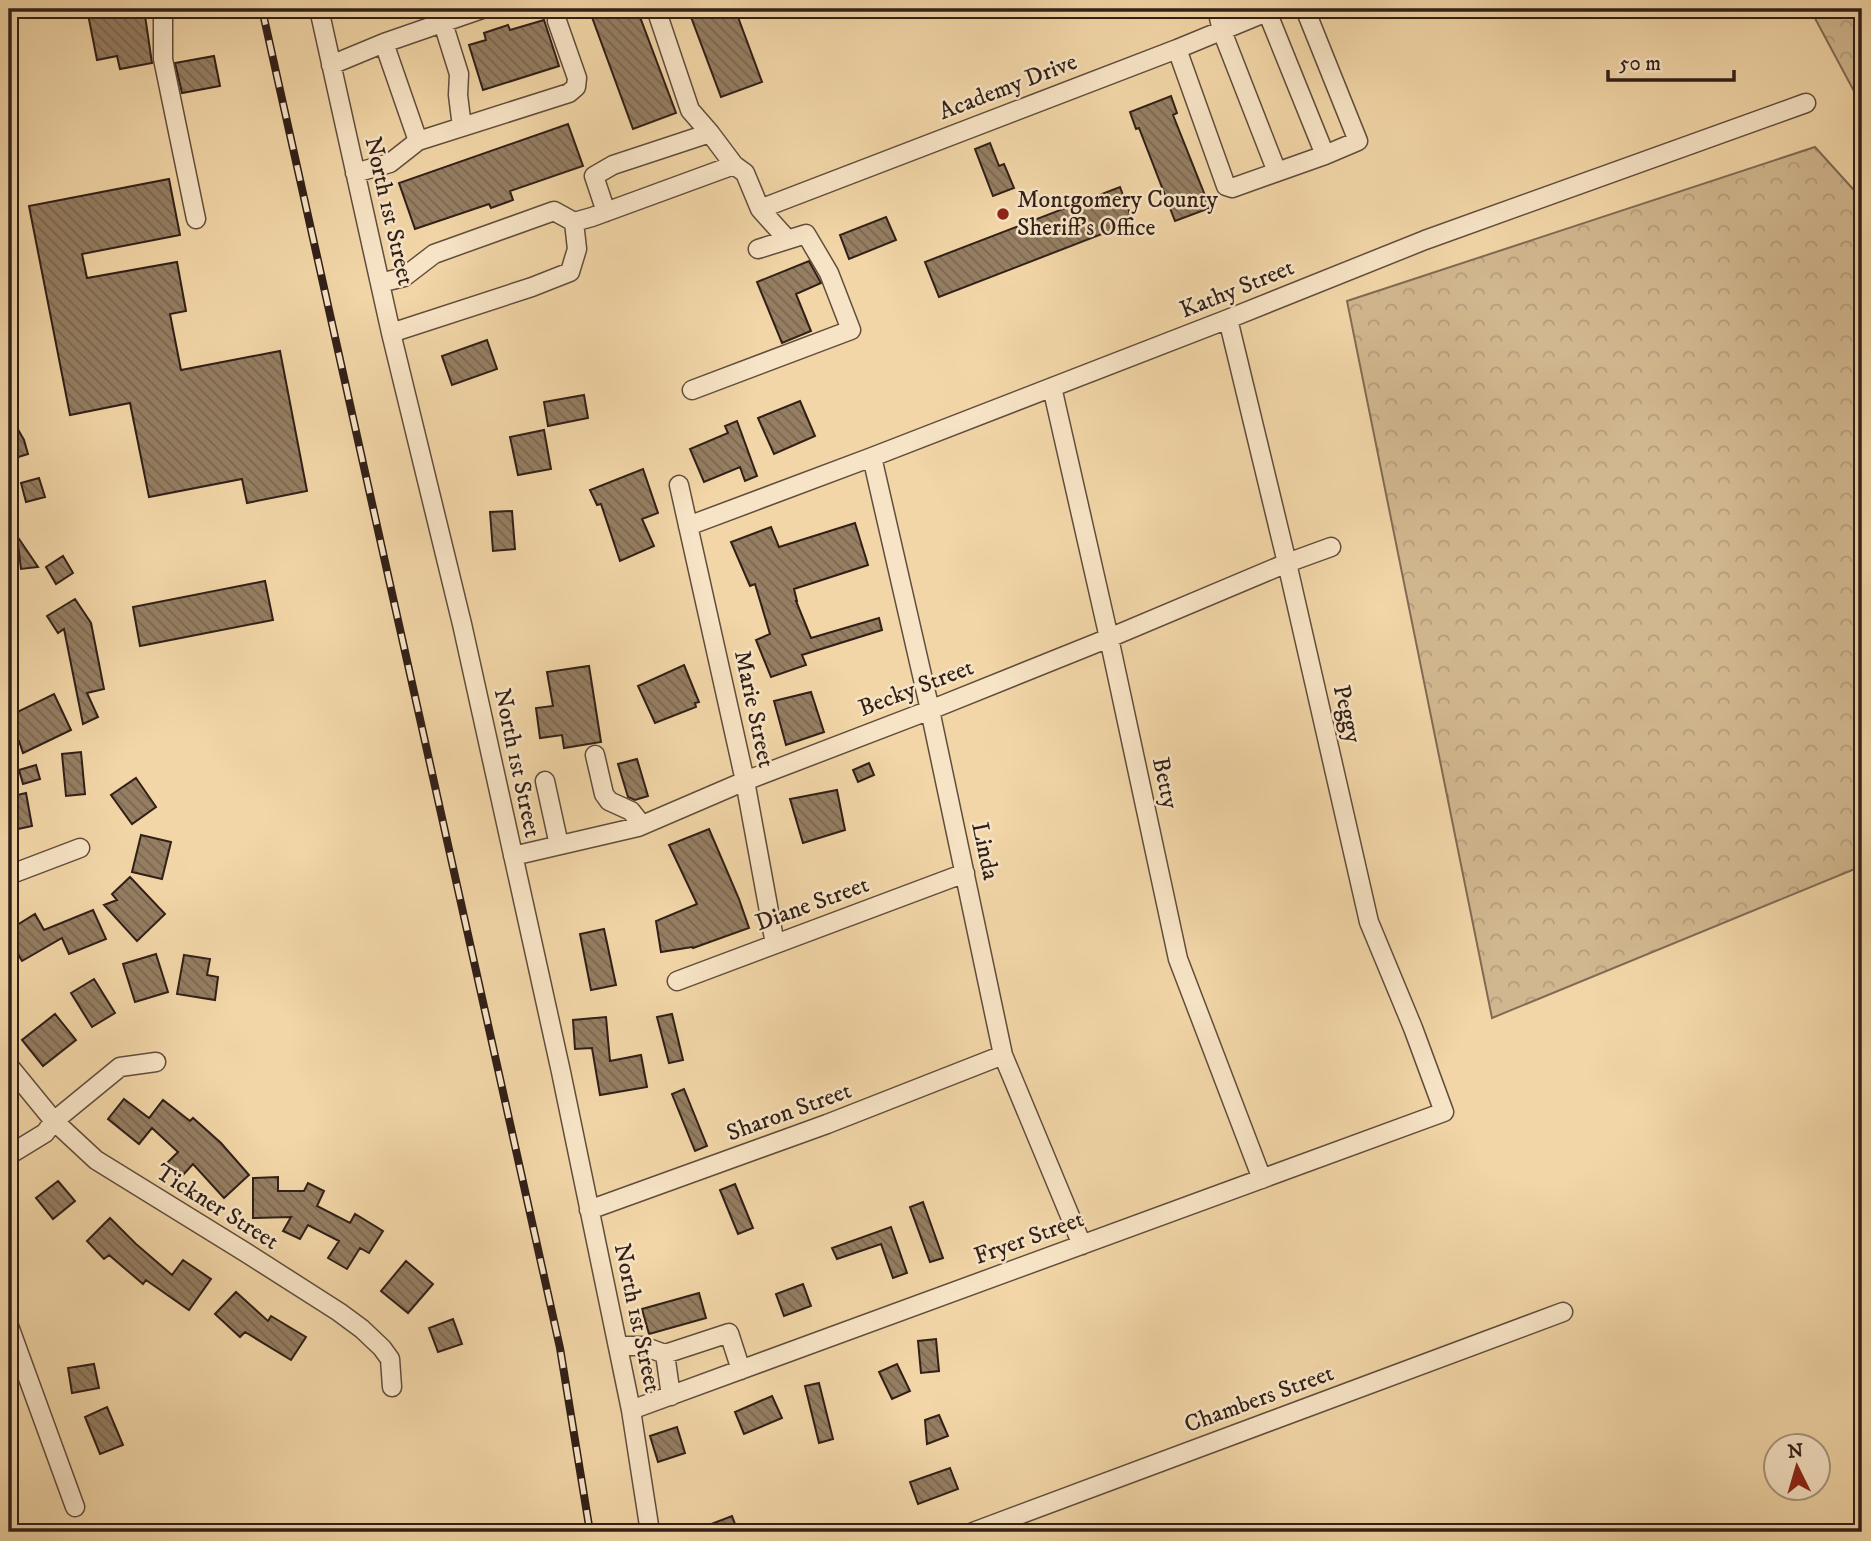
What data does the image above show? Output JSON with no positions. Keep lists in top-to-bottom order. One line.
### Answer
{"streets":{"street":["Academy Drive","North 1st Street","Kathy Street","Becky Street","Marie Street","Peggy","Betty","Linda","Diane Street","Sharon Street","Tickner Street","Fryer Street","Chambers Street"]},"crossings":[["North 1st Street","Becky Street"],["North 1st Street","Sharon Street"],["North 1st Street","Fryer Street"],["Kathy Street","Marie Street"],["Kathy Street","Peggy"],["Kathy Street","Betty"],["Kathy Street","Linda"],["Becky Street","Marie Street"],["Becky Street","Peggy"],["Becky Street","Betty"],["Becky Street","Linda"],["Marie Street","Diane Street"],["Peggy","Fryer Street"],["Betty","Fryer Street"],["Linda","Diane Street"],["Linda","Sharon Street"],["Linda","Fryer Street"]],"places":["Montgomery County Sheriff's Office"],"scale_bar":"50 m","north":"top"}
